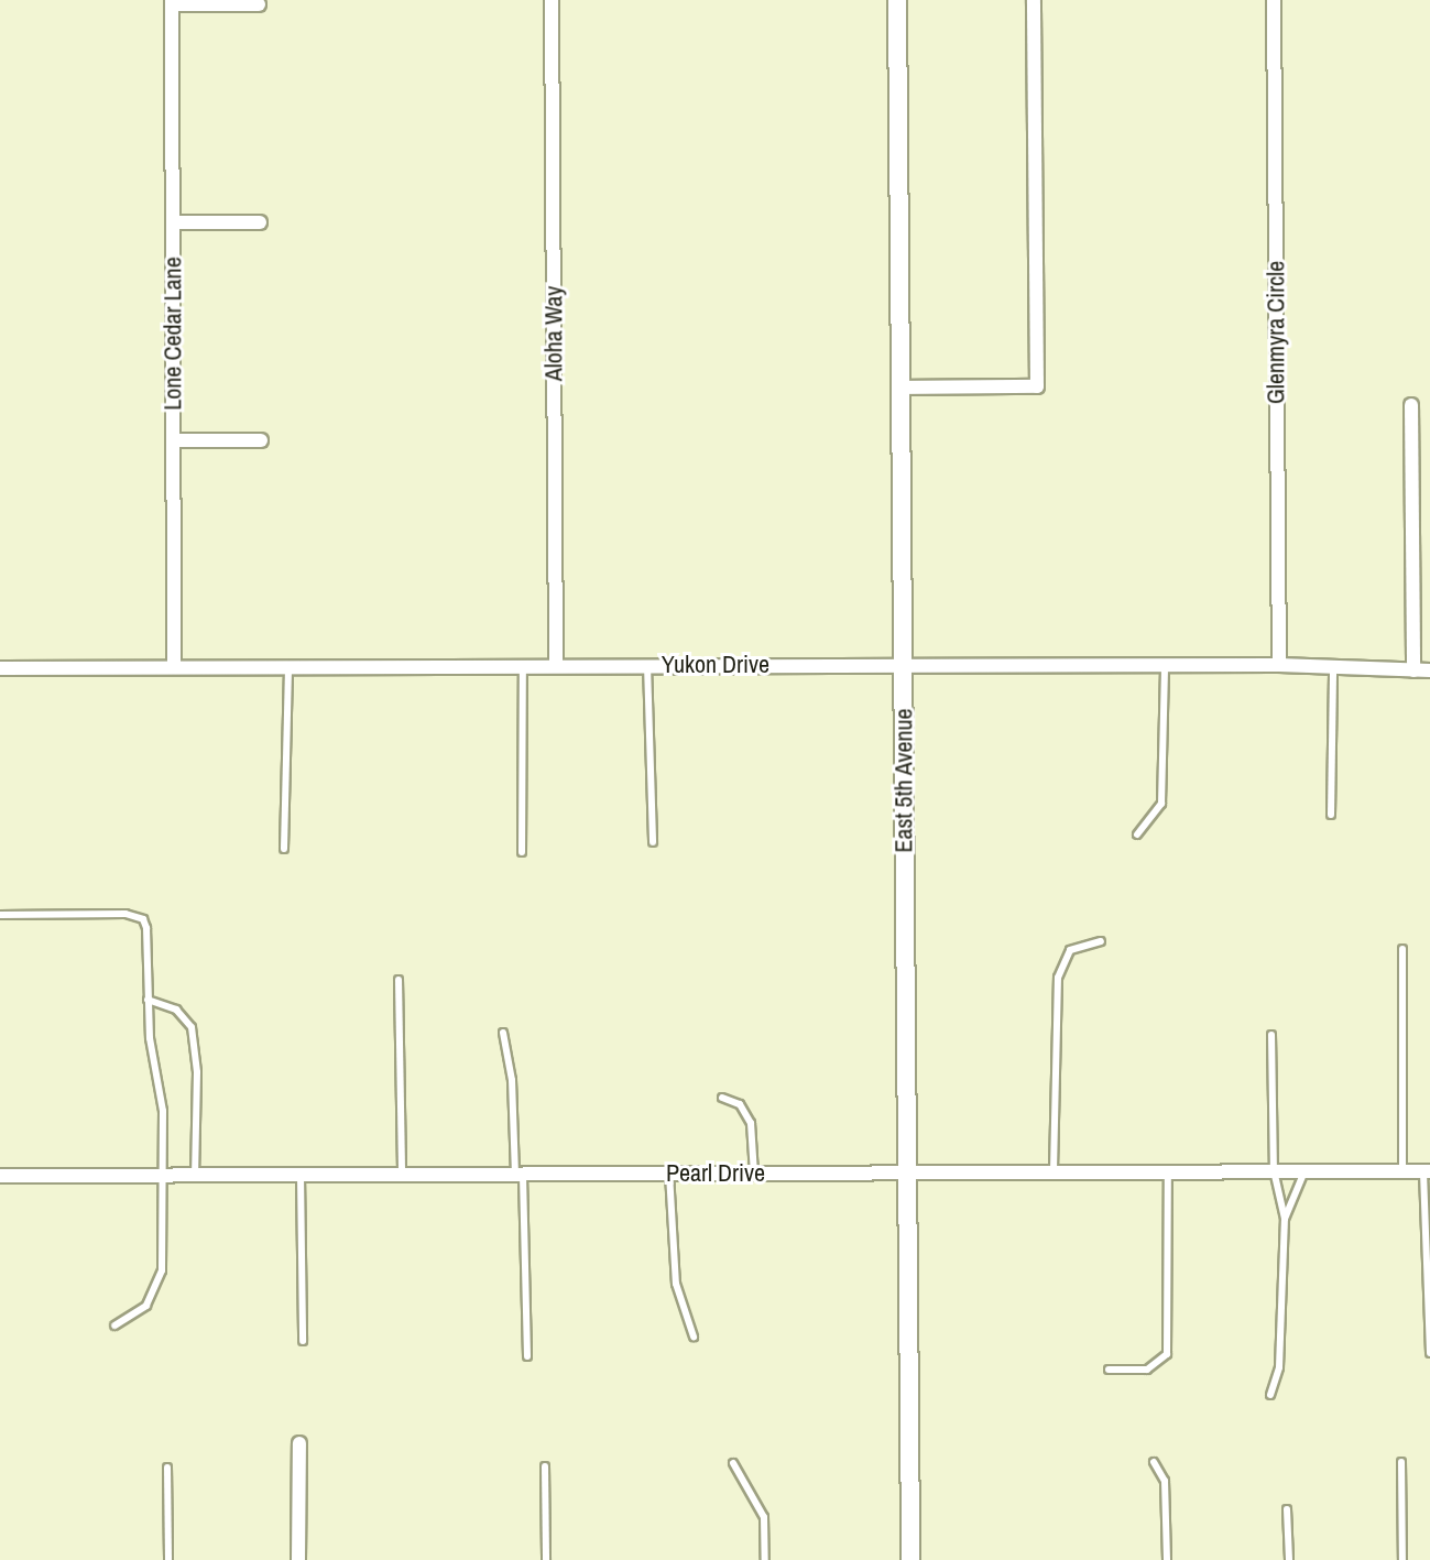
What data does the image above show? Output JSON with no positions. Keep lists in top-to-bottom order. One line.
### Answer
{"streets":{"street":["Glenmyra Circle","Lone Cedar Lane","Aloha Way","Yukon Drive","East 5th Avenue","Pearl Drive"]},"crossings":[["Glenmyra Circle","Yukon Drive"],["Lone Cedar Lane","Yukon Drive"],["Aloha Way","Yukon Drive"],["Yukon Drive","East 5th Avenue"],["East 5th Avenue","Pearl Drive"]]}
